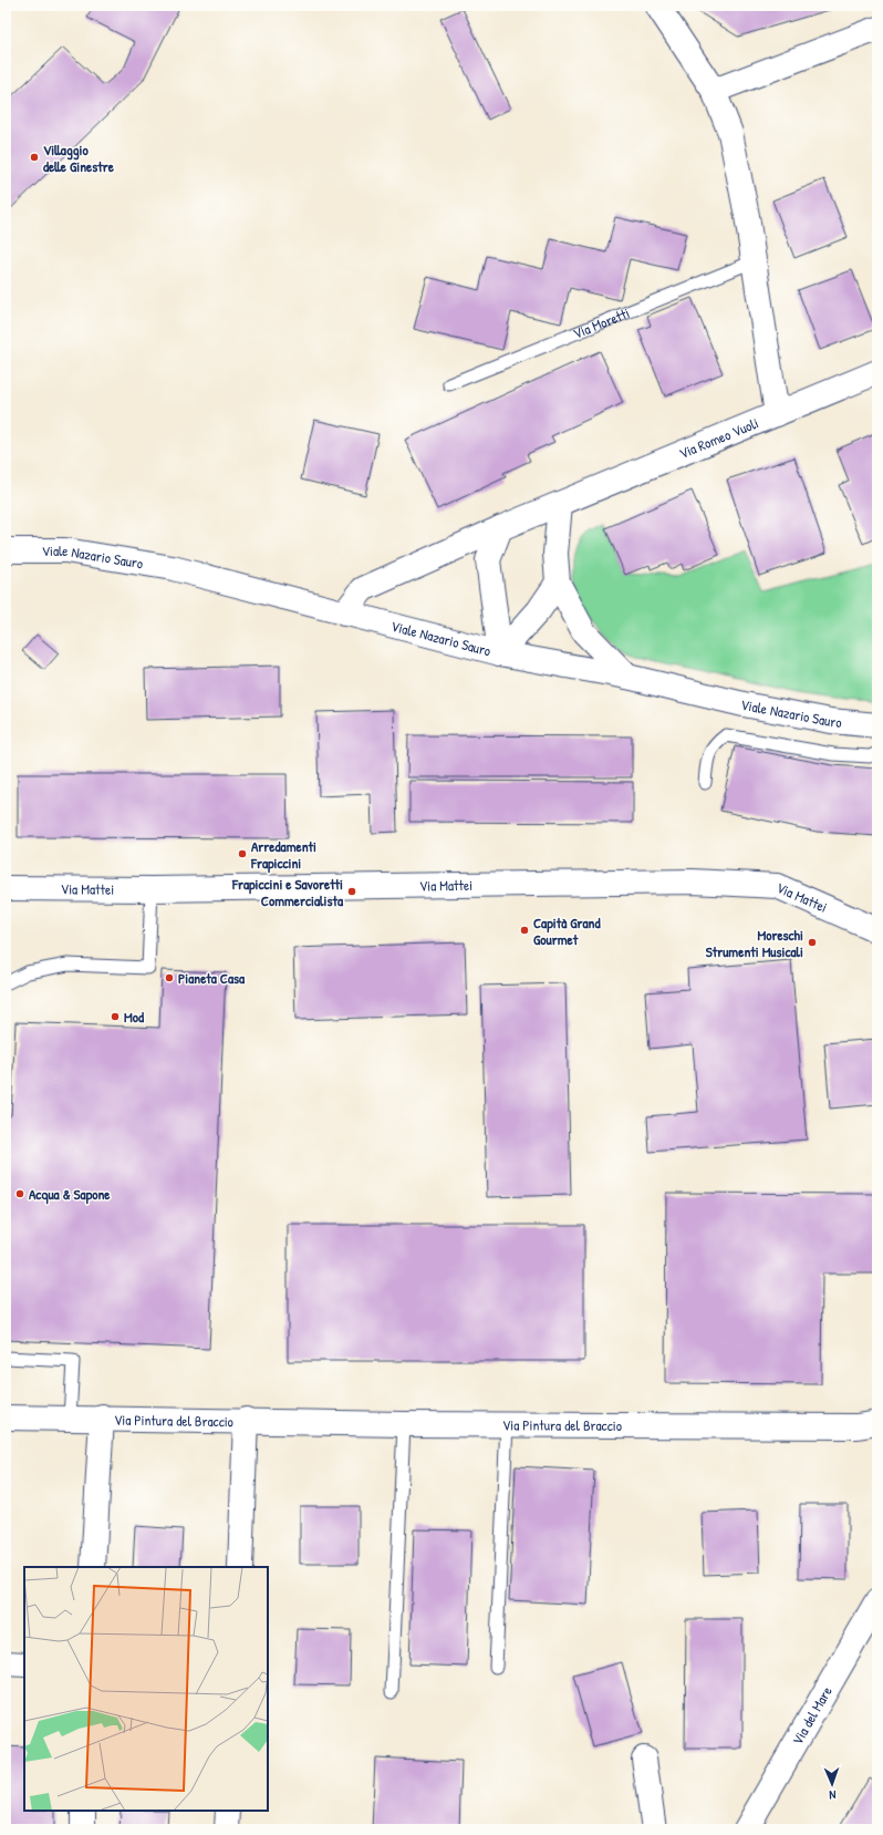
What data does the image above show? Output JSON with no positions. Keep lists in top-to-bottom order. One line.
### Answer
{"streets":{"street":["Via Romeo Vuoli","Viale Nazario Sauro","Via Mattei","Via Pintura del Braccio","Via del Mare"],"lane":["Via Moretti"]},"crossings":[["Via Romeo Vuoli","Viale Nazario Sauro"]],"places":["Villaggio delle Ginestre","Arredamenti Frapiccini","Frapiccini e Savoretti Commercialista","Capità Grand Gourmet","Moreschi Strumenti Musicali","Pianeta Casa","Mod","Acqua & Sapone"],"north":"bottom"}
